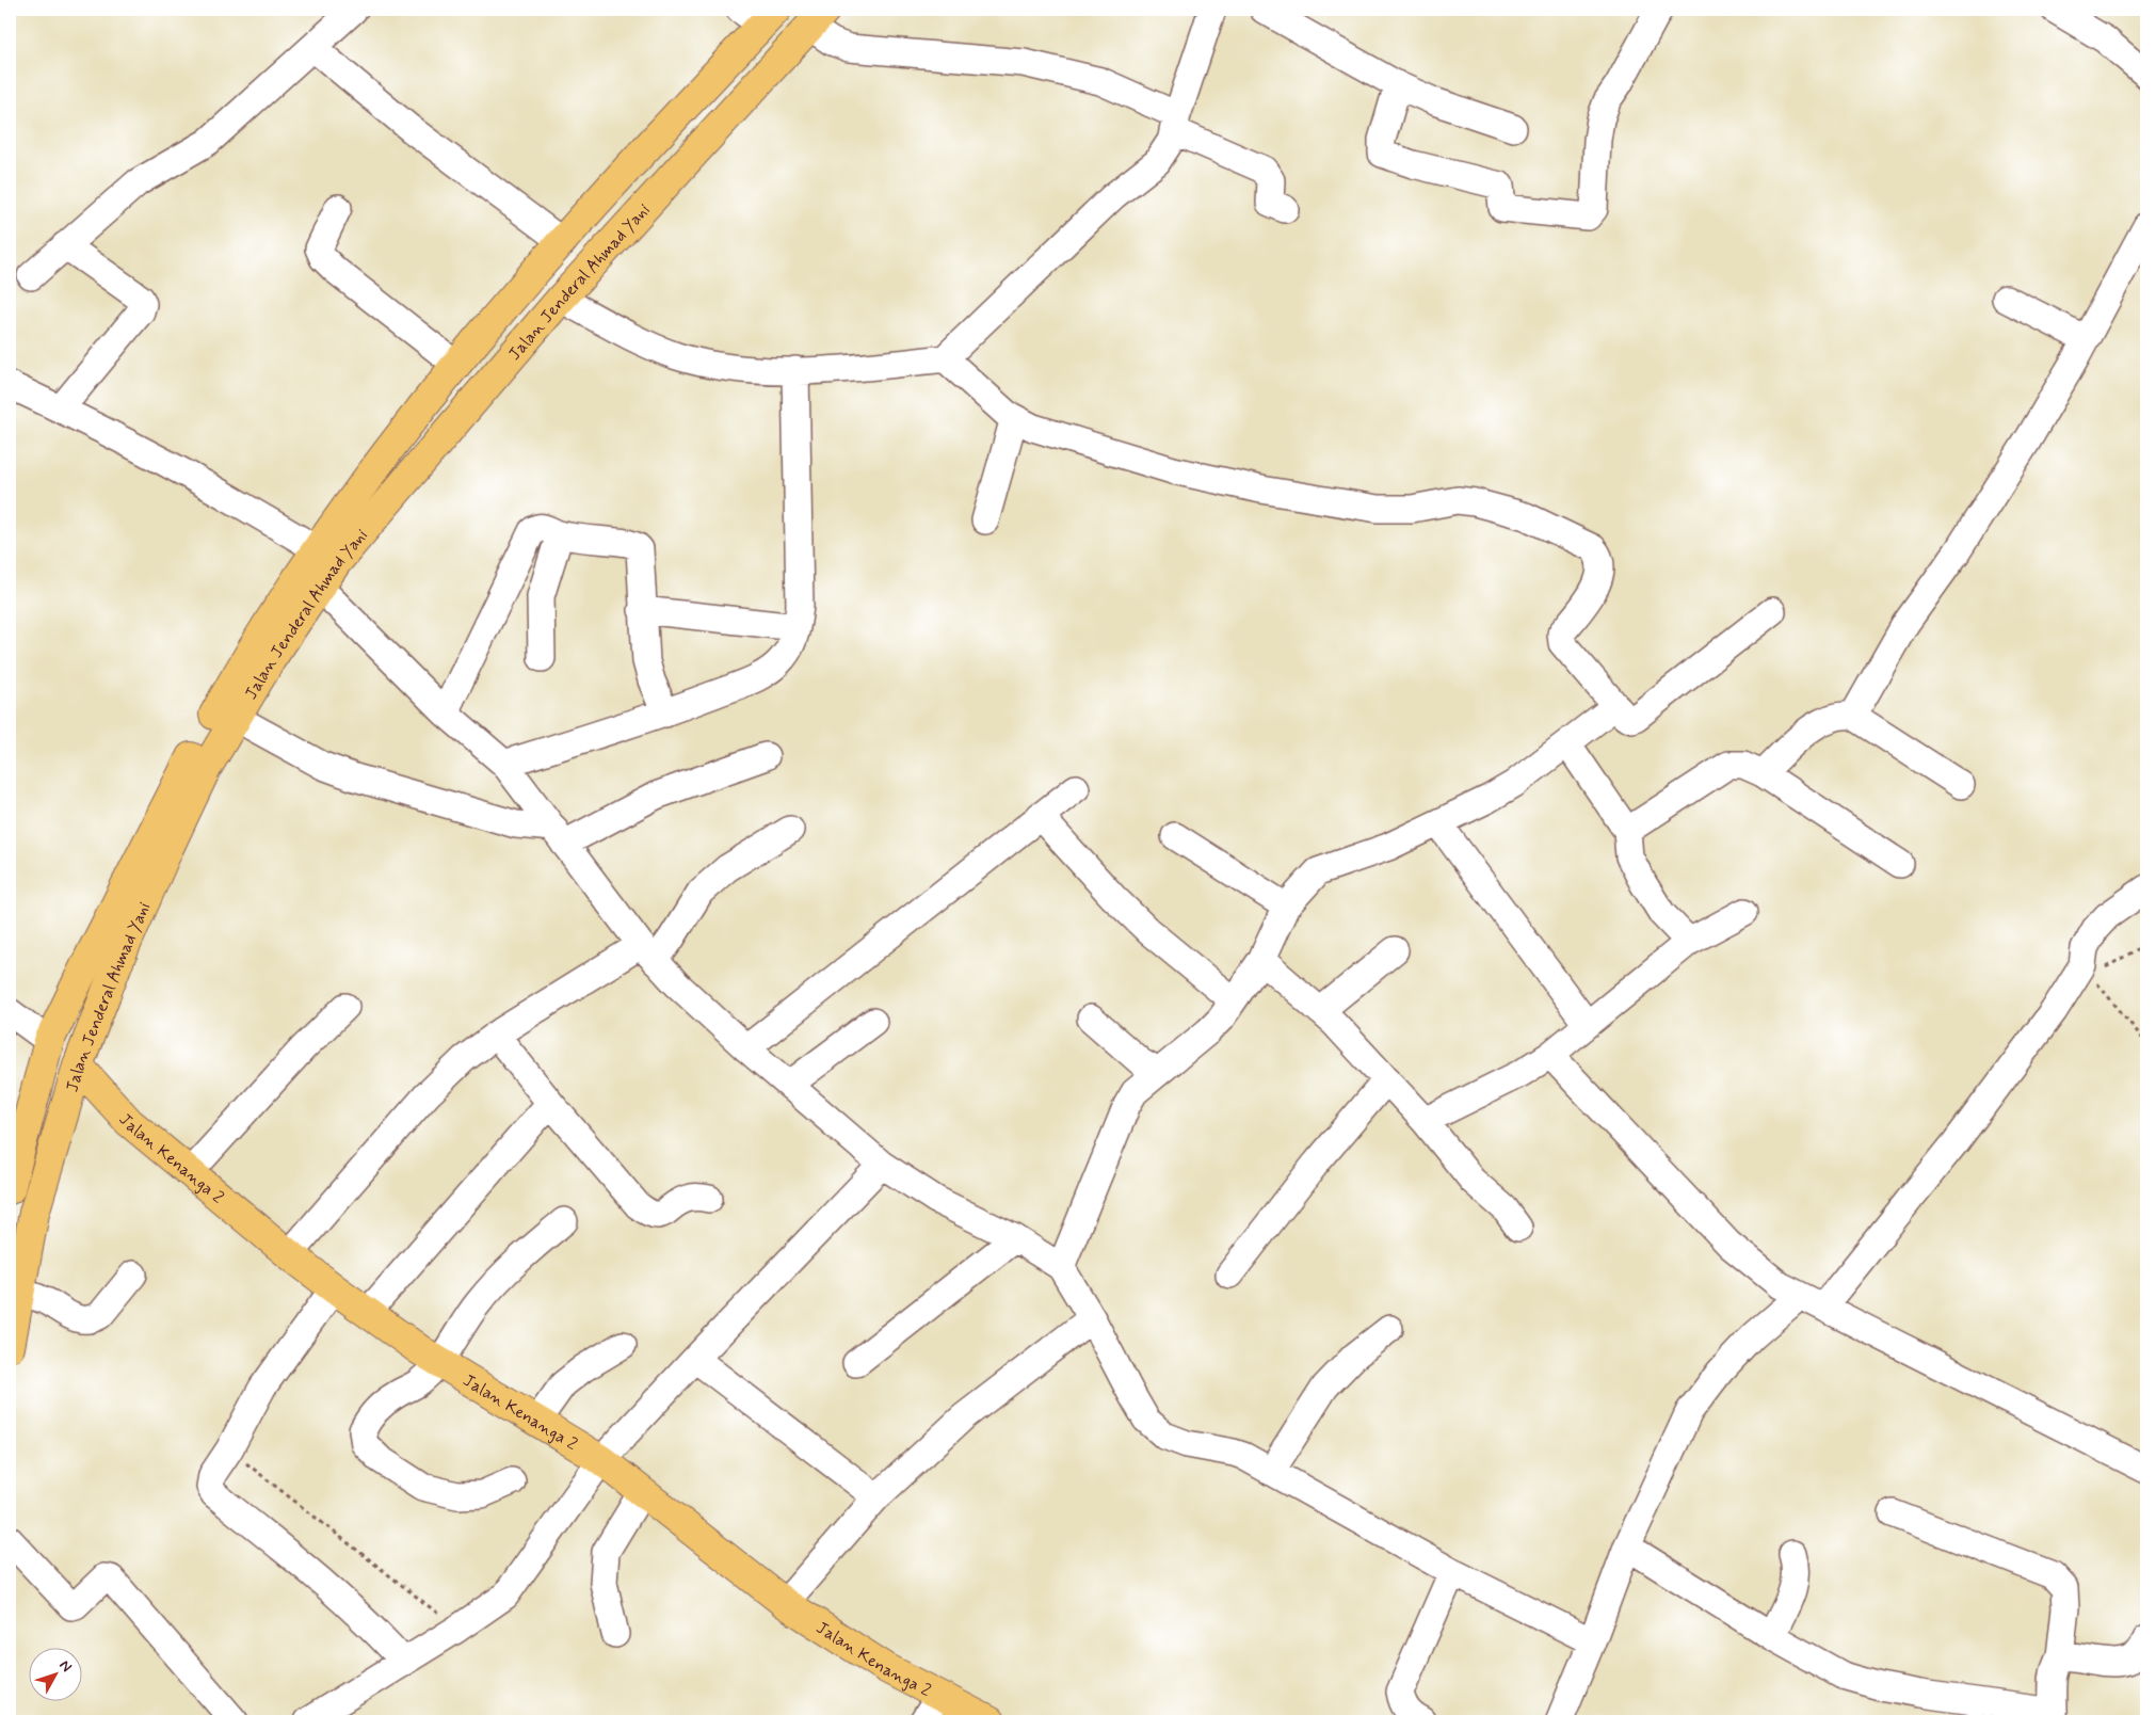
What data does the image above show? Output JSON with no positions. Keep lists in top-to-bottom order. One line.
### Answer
{"streets":{"main road":["Jalan Jenderal Ahmad Yani","Jalan Kenanga 2"]},"crossings":[["Jalan Jenderal Ahmad Yani","Jalan Kenanga 2"]],"north":"top right"}
